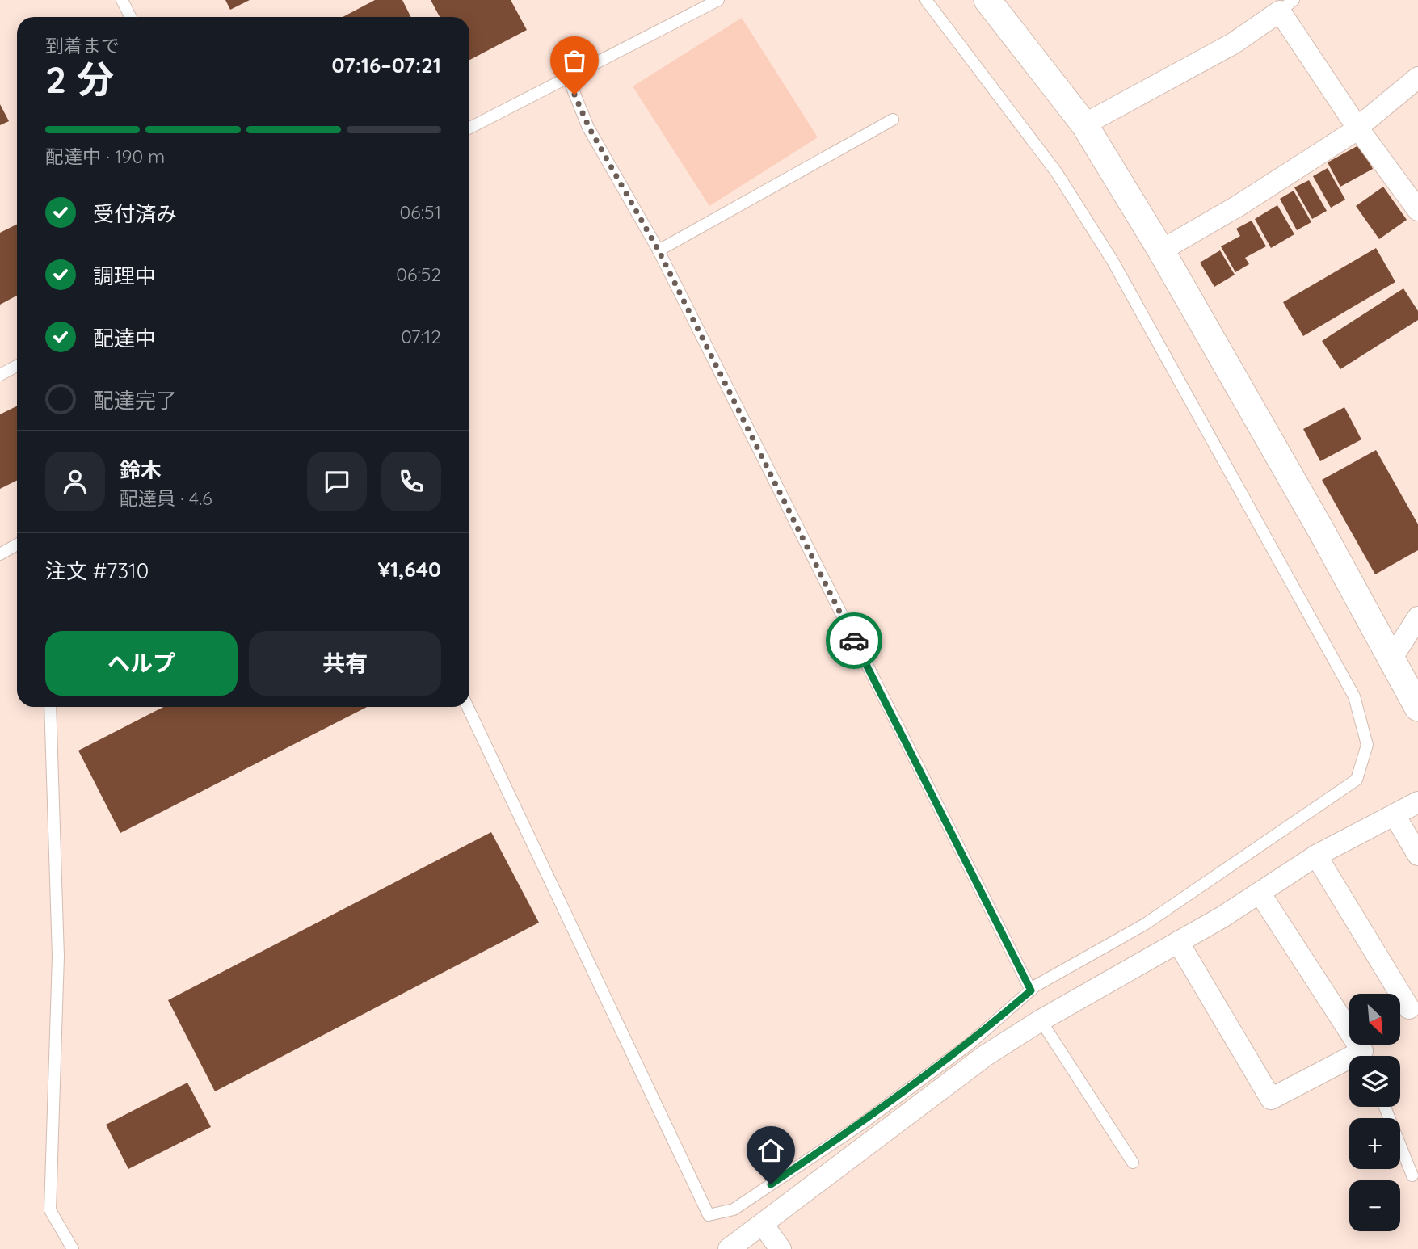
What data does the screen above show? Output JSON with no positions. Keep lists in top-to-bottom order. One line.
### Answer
{"north":"bottom right","page":{"heading":["2 分","到着まで","07:16–07:21"],"panel":["鈴木","配達員 · 4.6","注文 #7310","¥1,640"],"bar":"配達中 · 190 m","list":[["受付済み","06:51"],["調理中","06:52"],["配達中","07:12"],"配達完了"],"buttons":["ヘルプ","共有"],"map_buttons":["+","−"]}}
